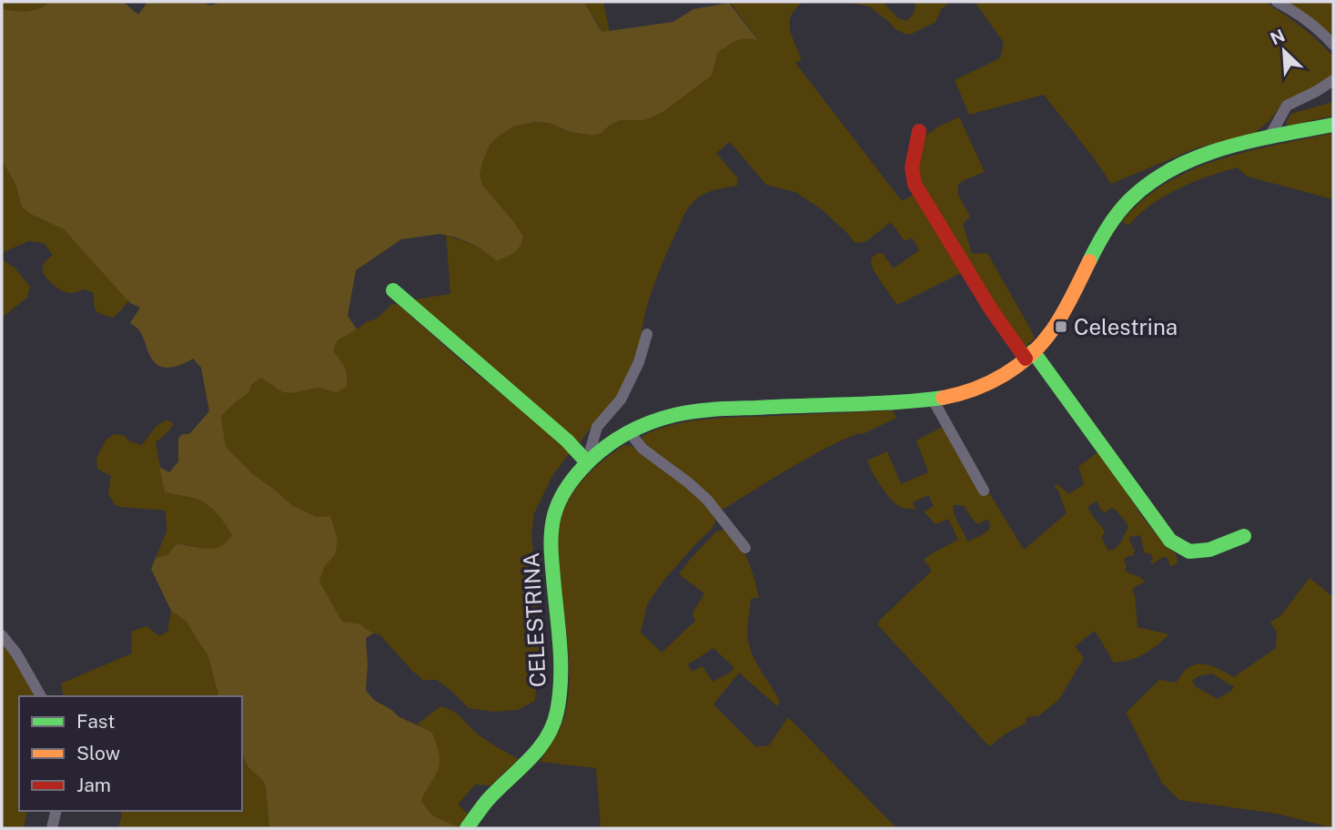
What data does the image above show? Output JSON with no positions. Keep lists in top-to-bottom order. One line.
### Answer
{"streets":{"street":["CELESTRINA"]},"places":{"transit":["Celestrina"]},"legend":["Fast","Slow","Jam"],"north":"top left"}
